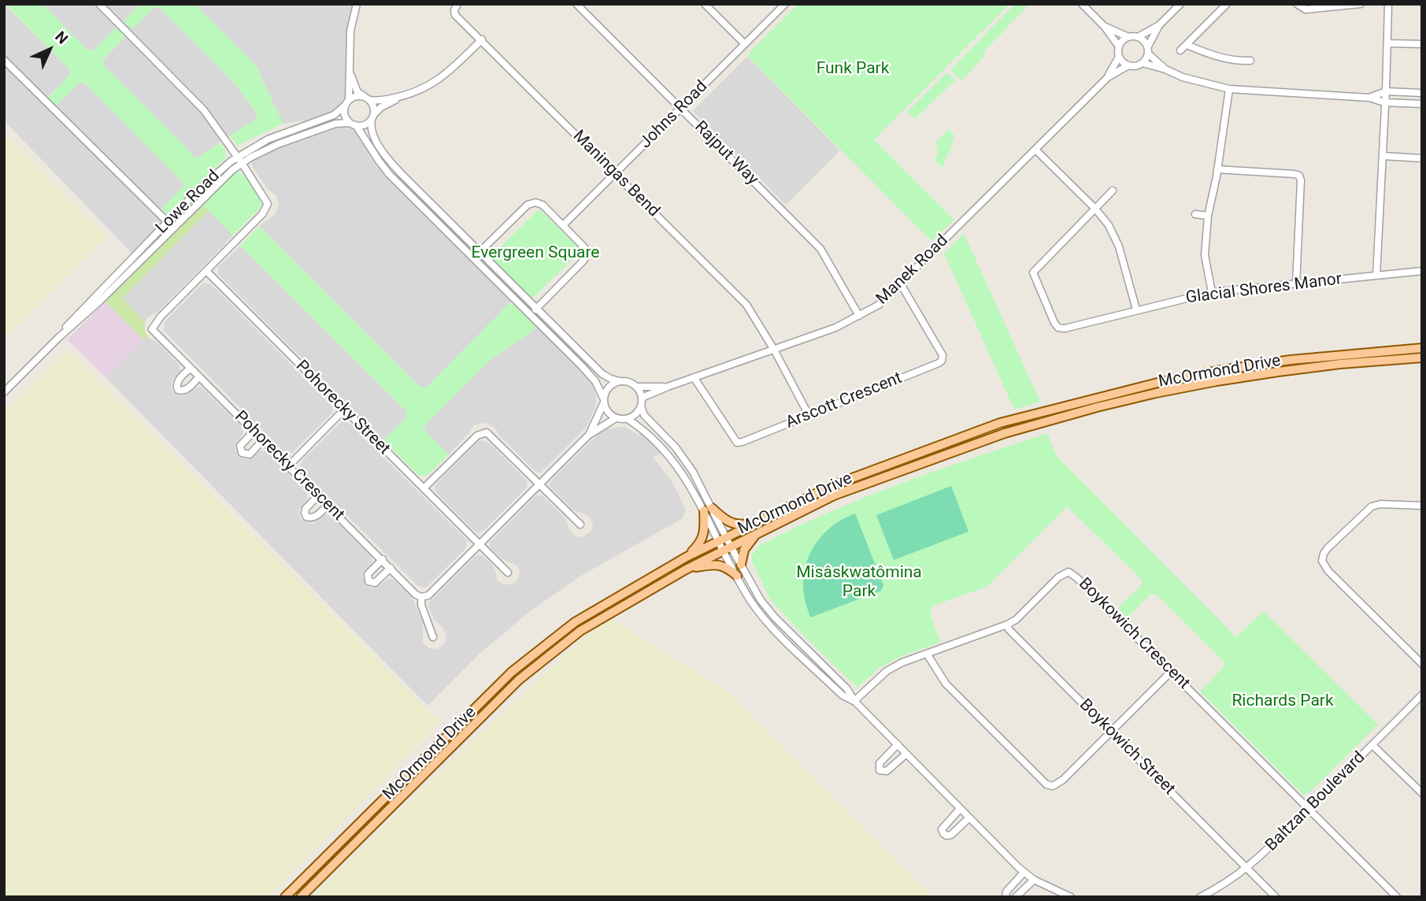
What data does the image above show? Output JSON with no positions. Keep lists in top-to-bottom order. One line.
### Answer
{"streets":{"main road":["McOrmond Drive"],"street":["Johns Road","Rajput Way","Maningas Bend","Lowe Road","Manek Road","Glacial Shores Manor","Arscott Crescent","Pohorecky Street","Pohorecky Crescent","Boykowich Crescent","Boykowich Street","Baltzan Boulevard"]},"crossings":[["Johns Road","Rajput Way"],["Johns Road","Maningas Bend"],["Rajput Way","Manek Road"],["Maningas Bend","Manek Road"],["Maningas Bend","Arscott Crescent"],["Lowe Road","Pohorecky Crescent"],["Manek Road","Arscott Crescent"],["Pohorecky Street","Pohorecky Crescent"],["Boykowich Crescent","Boykowich Street"],["Boykowich Crescent","Baltzan Boulevard"],["Boykowich Street","Baltzan Boulevard"]],"parks":["Funk Park","Evergreen Square","Misâskwatômina Park","Richards Park"],"north":"top right"}
